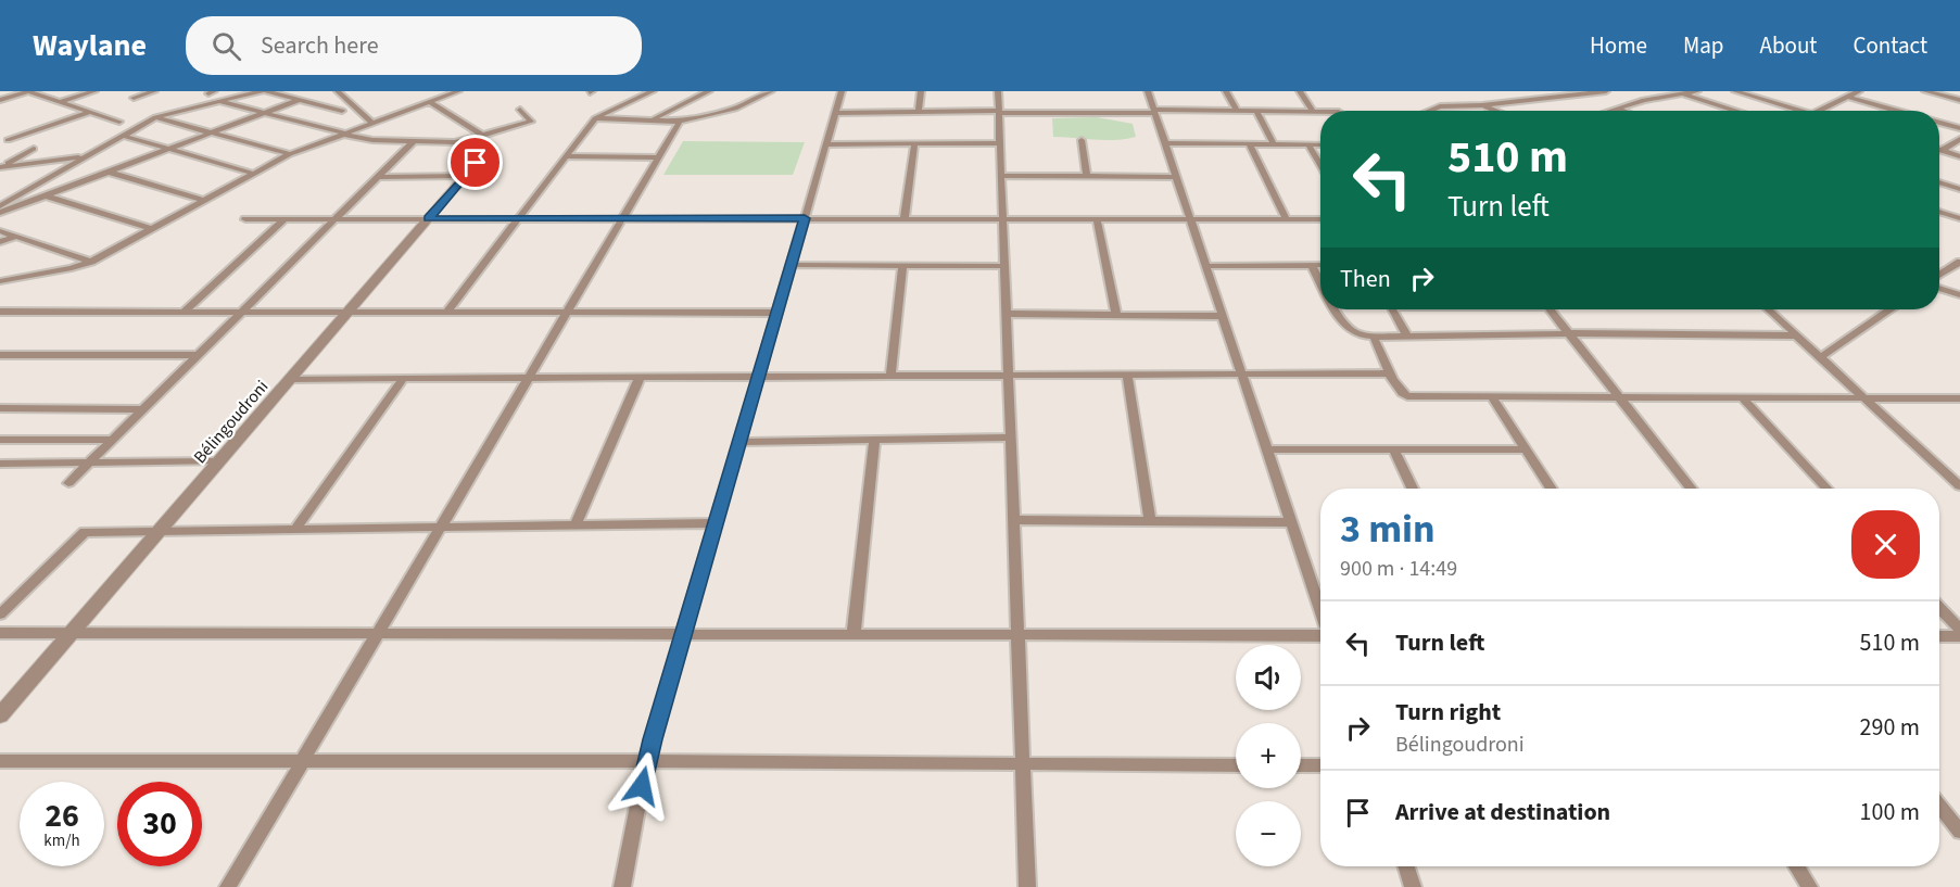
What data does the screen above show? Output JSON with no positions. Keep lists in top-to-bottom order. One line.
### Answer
{"streets":{"street":["Bélingoudroni"]},"page":{"header":"Waylane","search":"Search here","nav":["Home","Map","About","Contact"],"turn":["510 m","Turn left"],"then":"Then","heading":["3 min","900 m · 14:49"],"list":[{"name":"Turn left","value":"510 m"},{"name":"Turn right","note":"Bélingoudroni","value":"290 m"},{"name":"Arrive at destination","value":"100 m"}],"map_buttons":["+","−"],"speed":"26 km/h","limit":"30"}}
